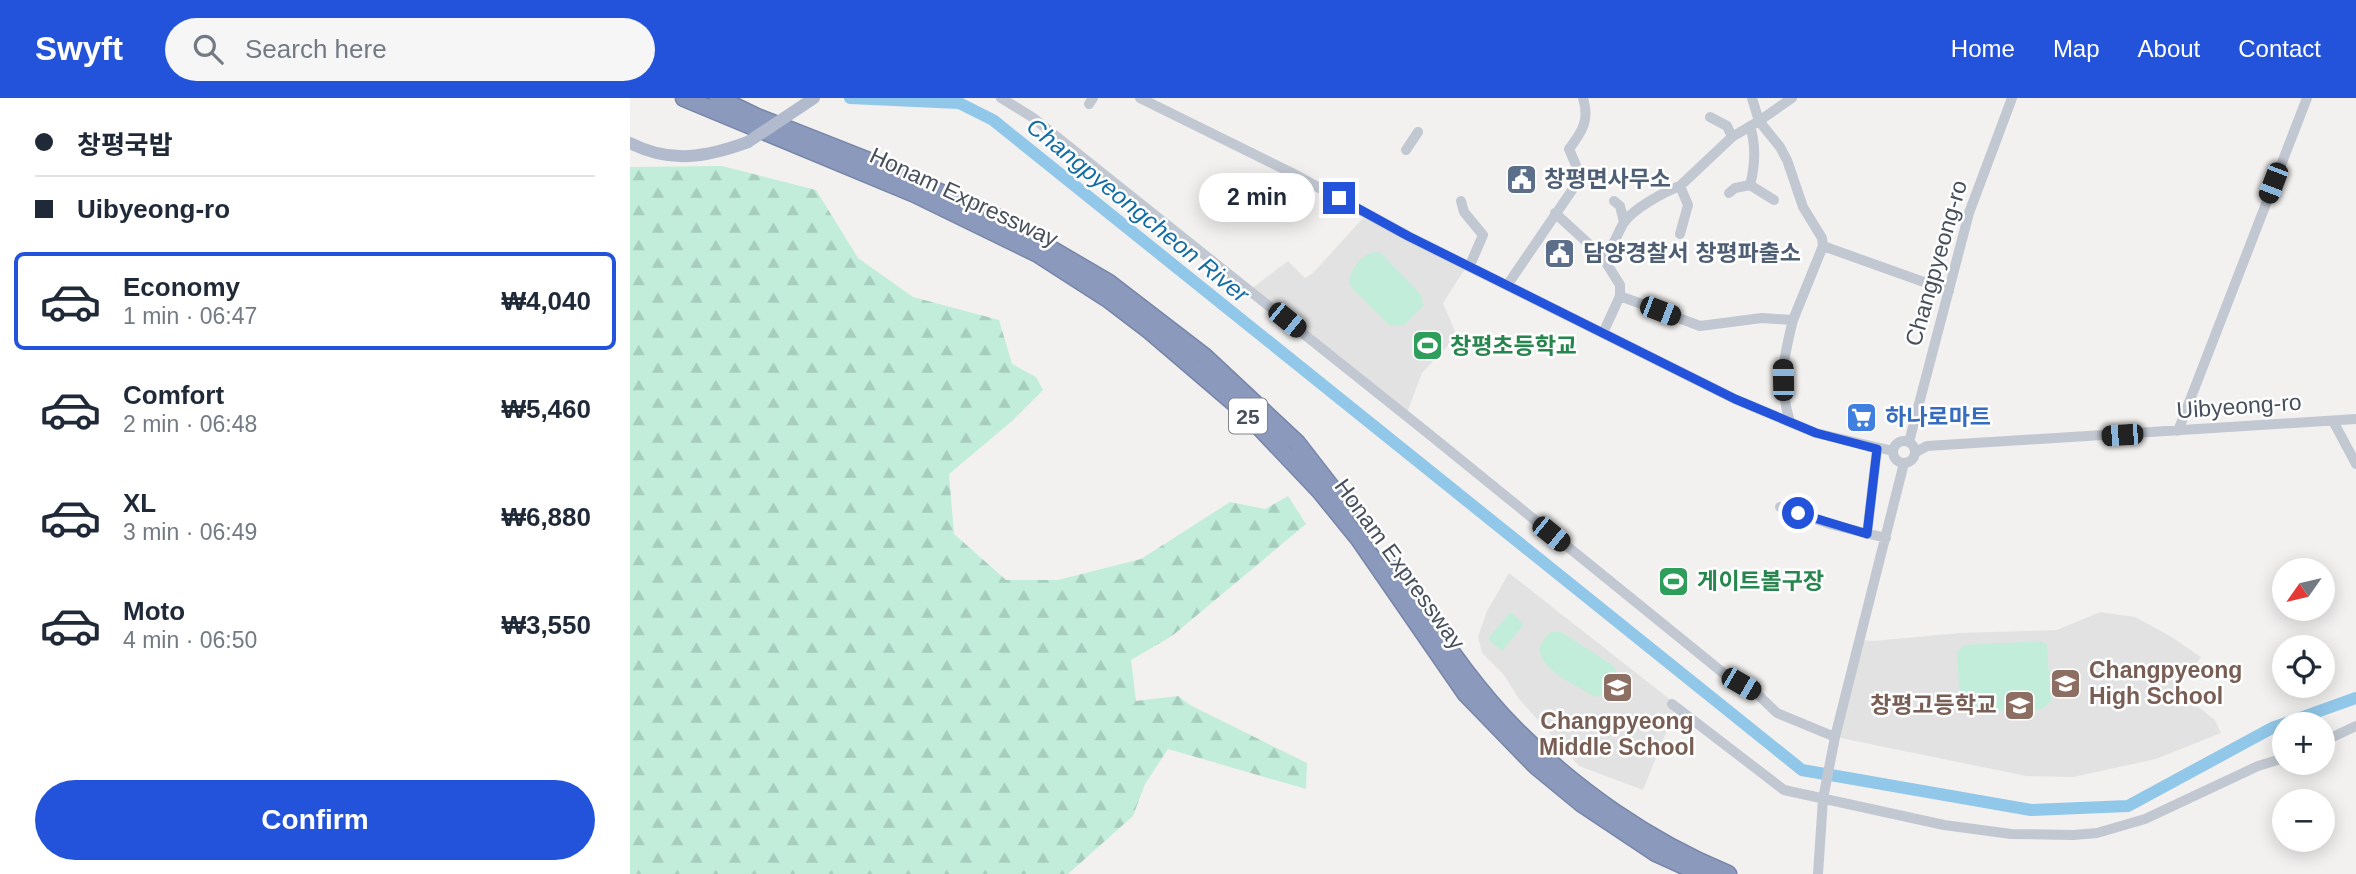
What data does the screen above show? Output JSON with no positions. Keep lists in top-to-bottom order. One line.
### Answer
{"streets":{"highway":["Honam Expressway","25"],"street":["Changpyeong-ro","Uibyeong-ro"]},"crossings":[["Changpyeong-ro","Uibyeong-ro"]],"water":["Changpyeongcheon River"],"places":{"public building":["창평면사무소","담양경찰서 창평파출소"],"sports":["창평초등학교","게이트볼구장"],"supermarket":["하나로마트"],"school or university":["Changpyeong High School","Changpyeong Middle School","창평고등학교"]},"north":"bottom left","page":{"header":"Swyft","search":"Search here","nav":["Home","Map","About","Contact"],"banner":["창평국밥","Uibyeong-ro"],"bubble":"2 min","list":[{"name":"Economy","note":"1 min · 06:47","value":"₩4,040"},{"name":"Comfort","note":"2 min · 06:48","value":"₩5,460"},{"name":"XL","note":"3 min · 06:49","value":"₩6,880"},{"name":"Moto","note":"4 min · 06:50","value":"₩3,550"}],"map_buttons":["+","−"],"buttons":"Confirm"}}
